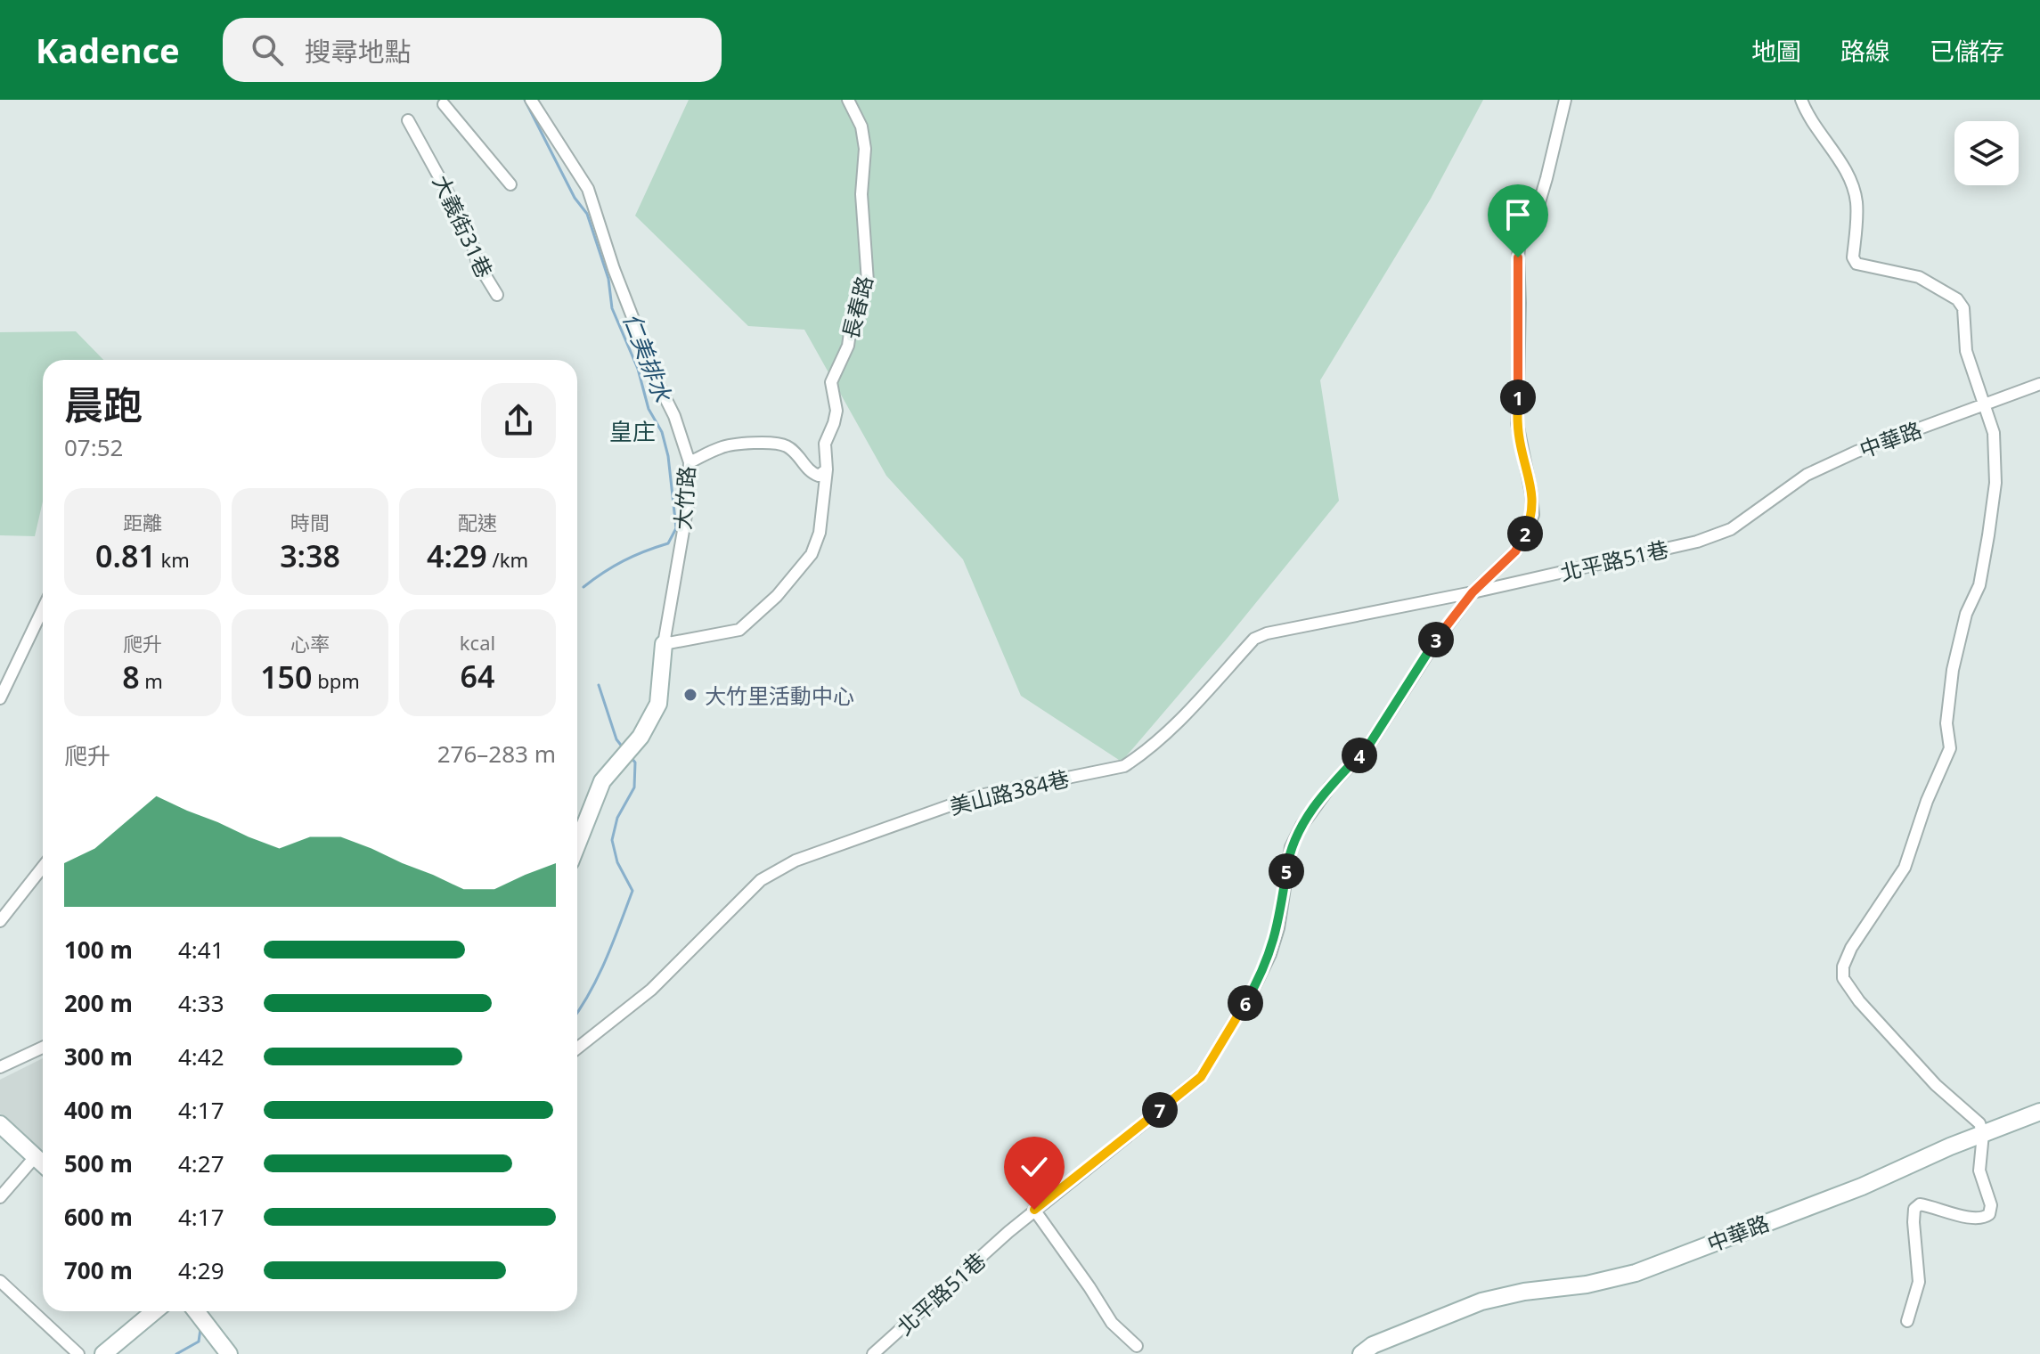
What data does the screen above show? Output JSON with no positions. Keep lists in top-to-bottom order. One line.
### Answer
{"streets":{"street":["大義街31巷","長春路","中華路","大竹路","北平路51巷","美山路384巷"]},"crossings":[["長春路","大竹路"],["中華路","北平路51巷"],["北平路51巷","美山路384巷"]],"districts":["皇庄"],"water":["仁美排水"],"places":["大竹里活動中心"],"page":{"header":"Kadence","search":"搜尋地點","nav":["地圖","路線","已儲存"],"heading":["晨跑","07:52"],"pins":["1","2","3","4","5","6","7"],"stats":[["距離","0.81 km"],["時間","3:38"],["配速","4:29 /km"],["爬升","8 m"],["心率","150 bpm"],["kcal","64"]],"chart":["爬升","276–283 m"],"list":[{"name":"100 m","note":"4:41"},{"name":"200 m","note":"4:33"},{"name":"300 m","note":"4:42"},{"name":"400 m","note":"4:17"},{"name":"500 m","note":"4:27"},{"name":"600 m","note":"4:17"},{"name":"700 m","note":"4:29"}]}}
